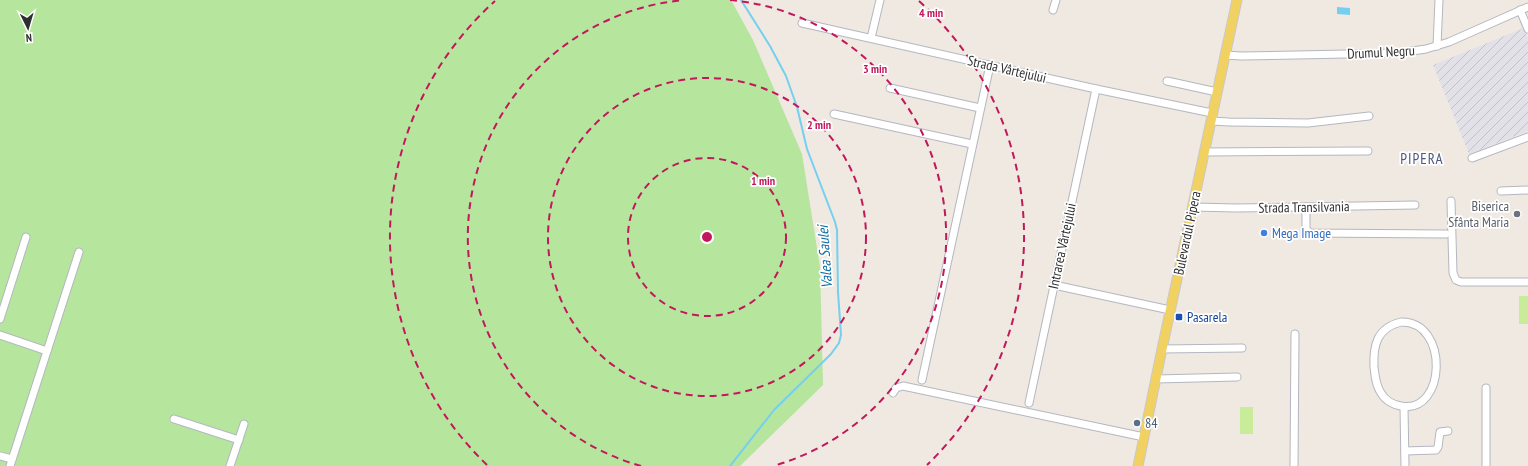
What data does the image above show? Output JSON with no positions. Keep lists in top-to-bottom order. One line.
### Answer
{"streets":{"main road":["Bulevardul Pipera"],"street":["Drumul Negru","Strada Vârtejului","Strada Transilvania","Intrarea Vârtejului"]},"crossings":[["Drumul Negru","Bulevardul Pipera"],["Strada Vârtejului","Bulevardul Pipera"],["Strada Vârtejului","Intrarea Vârtejului"],["Strada Transilvania","Bulevardul Pipera"]],"districts":["PIPERA"],"water":["Valea Saulei"],"places":{"other":["Biserica Sfânta Maria","Mega Image","84"],"transit":["Pasarela"]},"north":"bottom","rings":["4 min","3 min","2 min","1 min"]}
